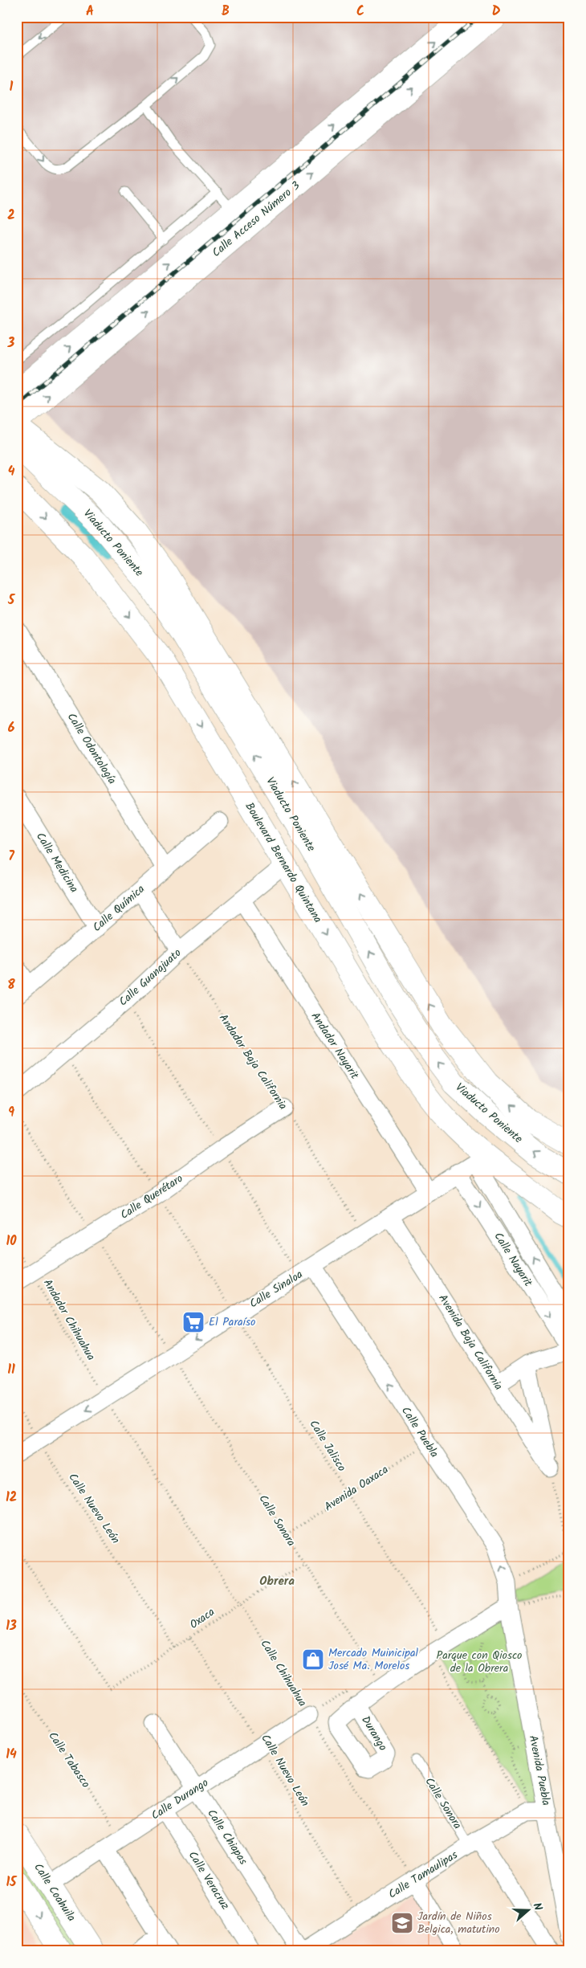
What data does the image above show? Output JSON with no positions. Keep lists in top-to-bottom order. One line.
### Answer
{"streets":{"street":["Calle Acceso Número 3","Viaducto Poniente","Calle Odontología","Calle Medicina","Boulevard Bernardo Quintana","Calle Química","Calle Guanajuato","Andador Nayarit","Calle Querétaro","Calle Nayarit","Calle Sinaloa","Avenida Baja California","Calle Puebla","Calle Sonora","Durango","Avenida Puebla","Calle Durango","Calle Chiapas","Calle Tamaulipas","Calle Veracruz","Calle Coahuila"],"path":["Andador Baja California","Andador Chihuahua","Calle Jalisco","Avenida Oaxaca","Calle Nuevo León","Oxaca","Calle Chihuahua","Calle Tabasco"]},"crossings":[["Calle Odontología","Calle Química"],["Calle Medicina","Calle Química"],["Boulevard Bernardo Quintana","Calle Guanajuato"],["Calle Guanajuato","Andador Nayarit"],["Calle Guanajuato","Andador Baja California"],["Andador Nayarit","Calle Sinaloa"],["Andador Baja California","Calle Querétaro"],["Andador Baja California","Calle Sinaloa"],["Calle Querétaro","Andador Chihuahua"],["Calle Nayarit","Calle Sinaloa"],["Calle Sinaloa","Andador Chihuahua"],["Calle Sinaloa","Avenida Baja California"],["Calle Sinaloa","Calle Puebla"],["Calle Sinaloa","Calle Jalisco"],["Calle Sinaloa","Calle Nuevo León"],["Calle Sinaloa","Calle Sonora"],["Calle Sinaloa","Calle Chihuahua"],["Andador Chihuahua","Calle Chihuahua"],["Calle Puebla","Avenida Oaxaca"],["Calle Puebla","Avenida Puebla"],["Calle Jalisco","Avenida Oaxaca"],["Avenida Oaxaca","Calle Sonora"],["Calle Nuevo León","Oxaca"],["Calle Nuevo León","Calle Durango"],["Calle Nuevo León","Calle Tamaulipas"],["Calle Sonora","Oxaca"],["Calle Sonora","Calle Tamaulipas"],["Oxaca","Calle Chihuahua"],["Calle Chihuahua","Calle Durango"],["Calle Chihuahua","Calle Tamaulipas"],["Calle Tabasco","Calle Durango"],["Avenida Puebla","Calle Tamaulipas"],["Calle Durango","Calle Chiapas"],["Calle Durango","Calle Veracruz"],["Calle Durango","Calle Coahuila"]],"one_way":["Calle Acceso Número 3","Calle Puebla"],"districts":["Obrera"],"parks":["Parque con Qiosco de la Obrera"],"places":{"supermarket":["El Paraíso"],"shop":["Mercado Muinicipal José Ma. Morelos"],"school or university":["Jardín de Niños Belgica, matutino"]},"north":"right","grid":{"columns":["A","B","C","D"],"rows":["1","2","3","4","5","6","7","8","9","10","11","12","13","14","15"]}}
